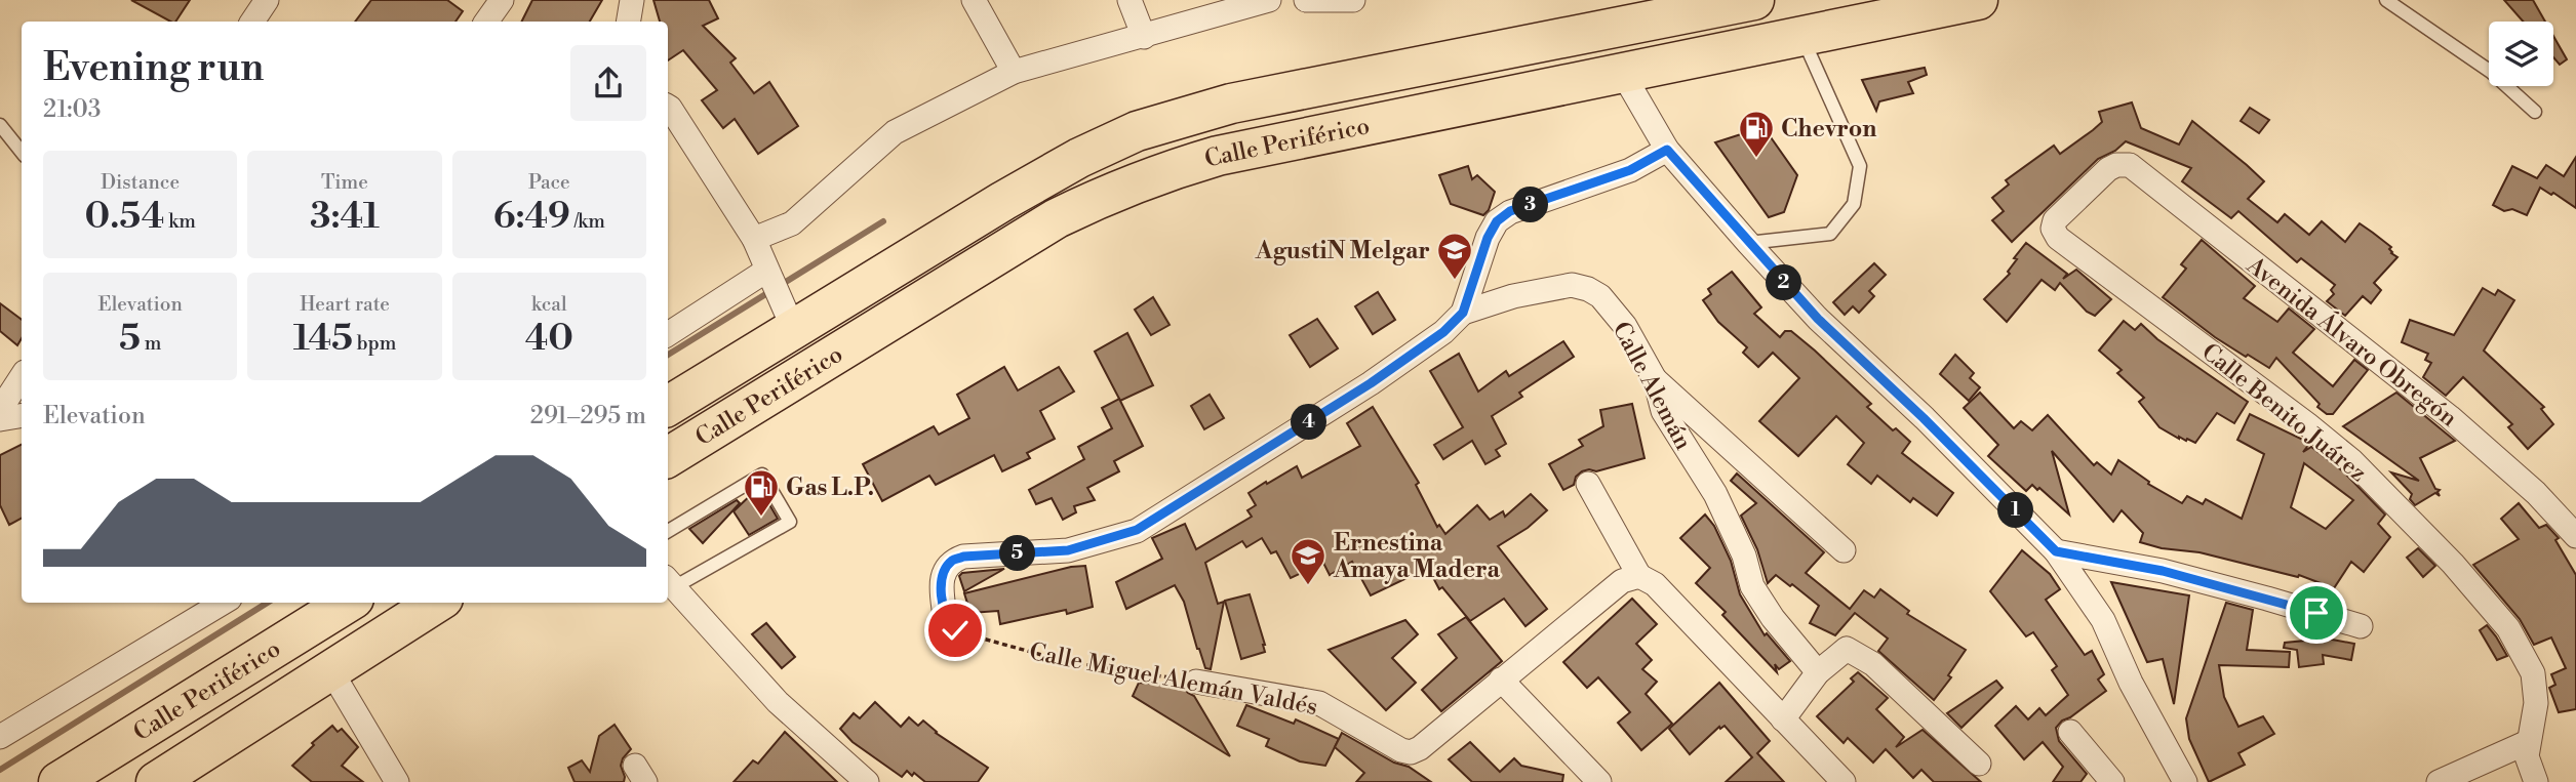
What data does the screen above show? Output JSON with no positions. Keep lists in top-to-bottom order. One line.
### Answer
{"streets":{"highway":["Calle Periférico"],"street":["Avenida Álvaro Obregón","Calle Alemán","Calle Benito Juárez","Calle Miguel Alemán Valdés"]},"crossings":[["Avenida Álvaro Obregón","Calle Benito Juárez"]],"places":{"fuel station":["Chevron","Gas L.P."],"school or university":["AgustiN Melgar","Ernestina Amaya Madera"]},"page":{"heading":["Evening run","21:03"],"stats":[["Distance","0.54 km"],["Time","3:41"],["Pace","6:49 /km"],["Elevation","5 m"],["Heart rate","145 bpm"],["kcal","40"]],"pins":["3","2","4","1","5"],"chart":["Elevation","291–295 m"]}}
